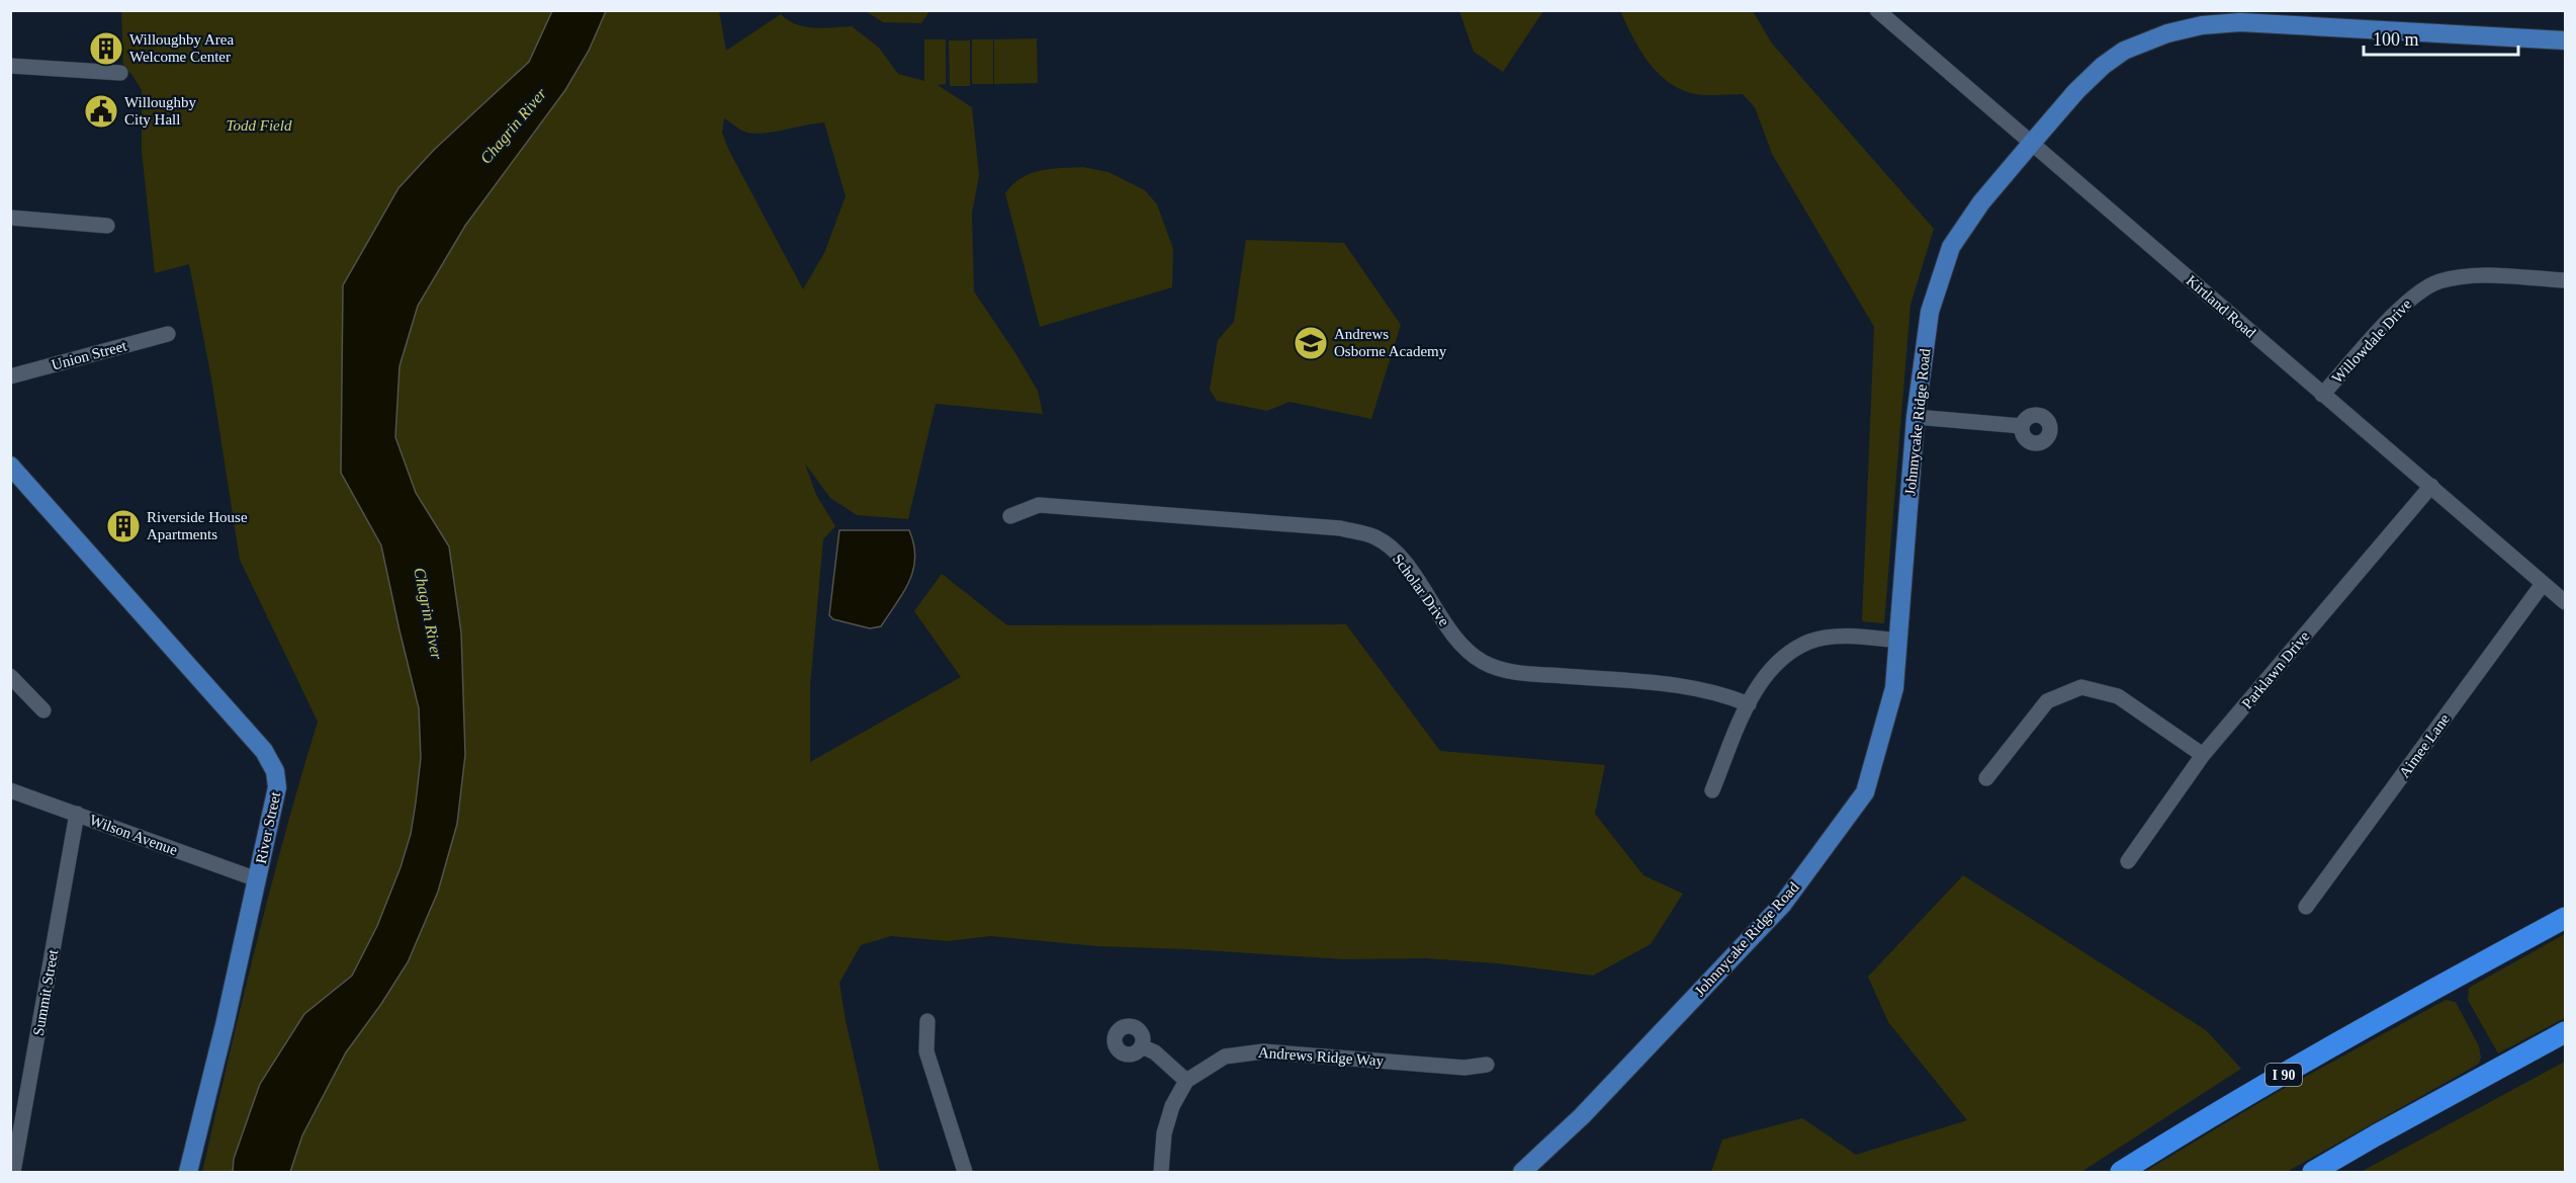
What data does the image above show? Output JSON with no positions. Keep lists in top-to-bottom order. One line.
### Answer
{"streets":{"highway":["I 90"],"main road":["Johnnycake Ridge Road","River Street"],"street":["Kirtland Road","Willowdale Drive","Union Street","Scholar Drive","Parklawn Drive","Aimee Lane","Wilson Avenue","Summit Street","Andrews Ridge Way"]},"crossings":[["Kirtland Road","Willowdale Drive"],["Kirtland Road","Johnnycake Ridge Road"],["Kirtland Road","Parklawn Drive"],["Kirtland Road","Aimee Lane"],["River Street","Wilson Avenue"],["Wilson Avenue","Summit Street"]],"water":["Chagrin River"],"parks":["Todd Field"],"places":{"building":["Willoughby Area Welcome Center","Riverside House Apartments"],"public building":["Willoughby City Hall"],"school or university":["Andrews Osborne Academy"]},"scale_bar":"100 m"}
